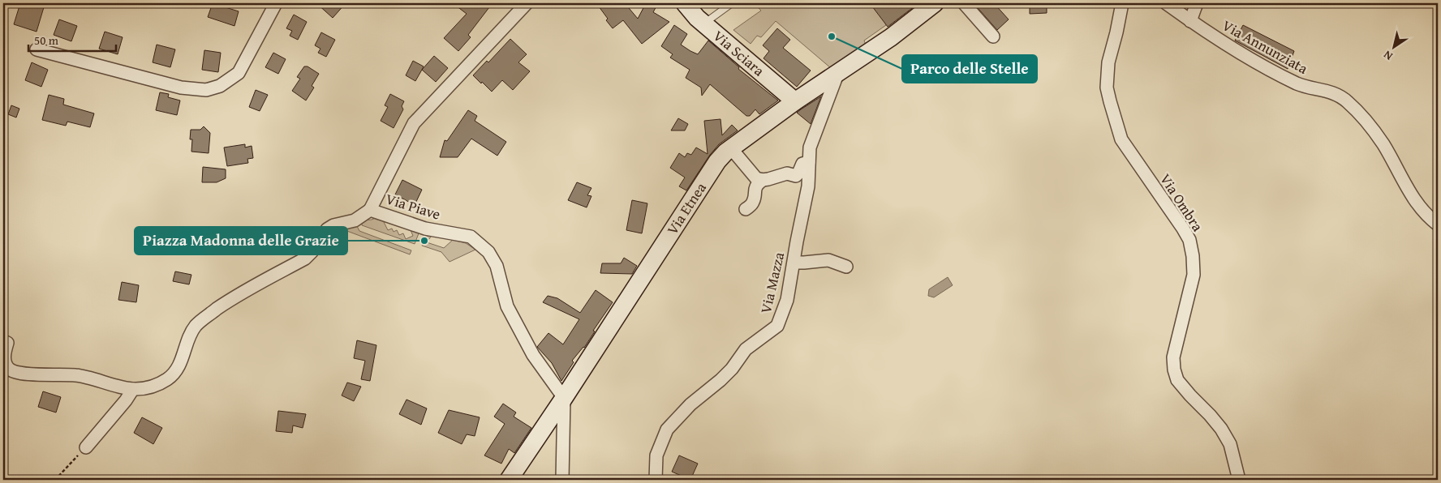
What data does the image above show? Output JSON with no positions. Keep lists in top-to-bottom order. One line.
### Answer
{"streets":{"main road":["Via Sciara","Via Etnea"],"street":["Via Annunziata","Via Ombra","Via Piave","Via Mazza"]},"crossings":[["Via Sciara","Via Etnea"],["Via Piave","Via Etnea"],["Via Etnea","Via Mazza"]],"places":["Parco delle Stelle","Piazza Madonna delle Grazie"],"scale_bar":"50 m","north":"bottom left"}
